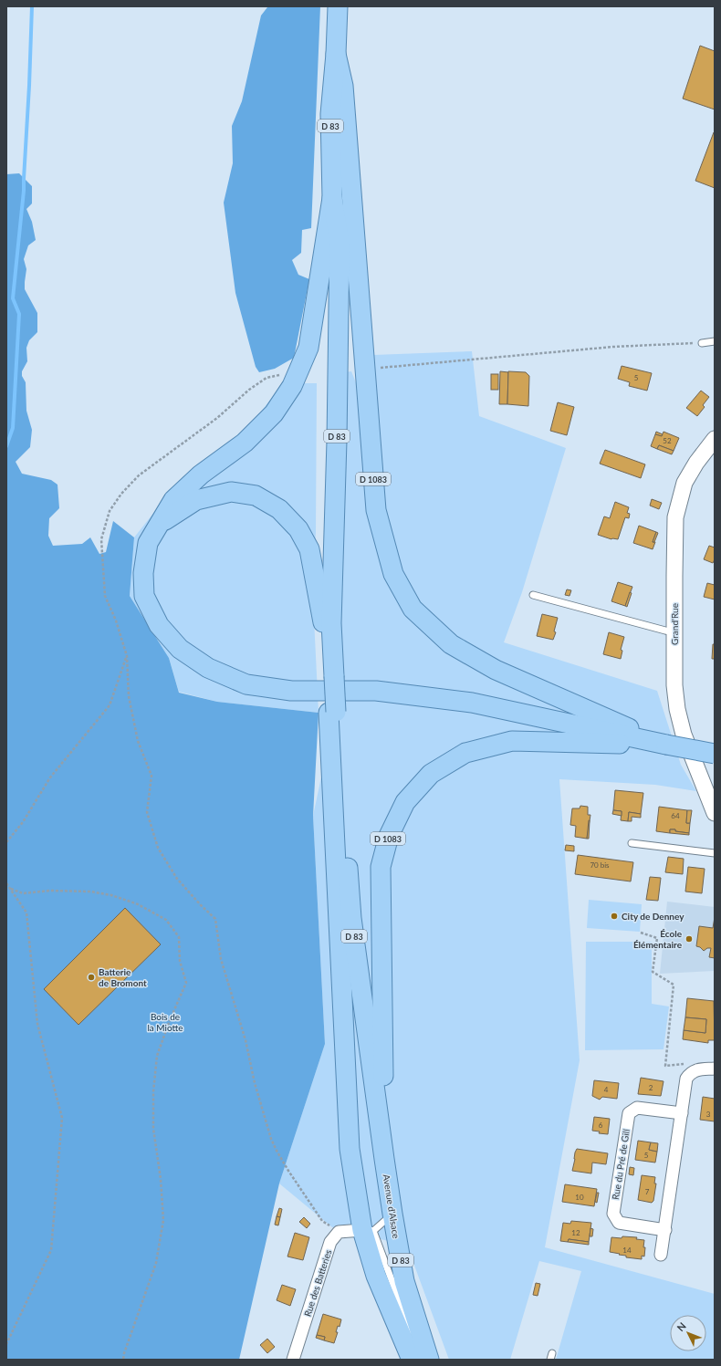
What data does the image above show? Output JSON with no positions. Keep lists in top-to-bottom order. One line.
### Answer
{"streets":{"main road":["D 83","D 1083","Avenue d'Alsace"],"street":["Grand'Rue","Rue du Pré de Gill","Rue des Batteries"]},"crossings":[["D 83","D 1083"],["D 83","Avenue d'Alsace"],["D 1083","Avenue d'Alsace"]],"parks":["Bois de la Miotte"],"places":["City de Denney","École Élémentaire","Batterie de Bromont"],"house_numbers":["5","52","64","70 bis","2","4","3","6","5","7","10","12","14"],"north":"top left"}
